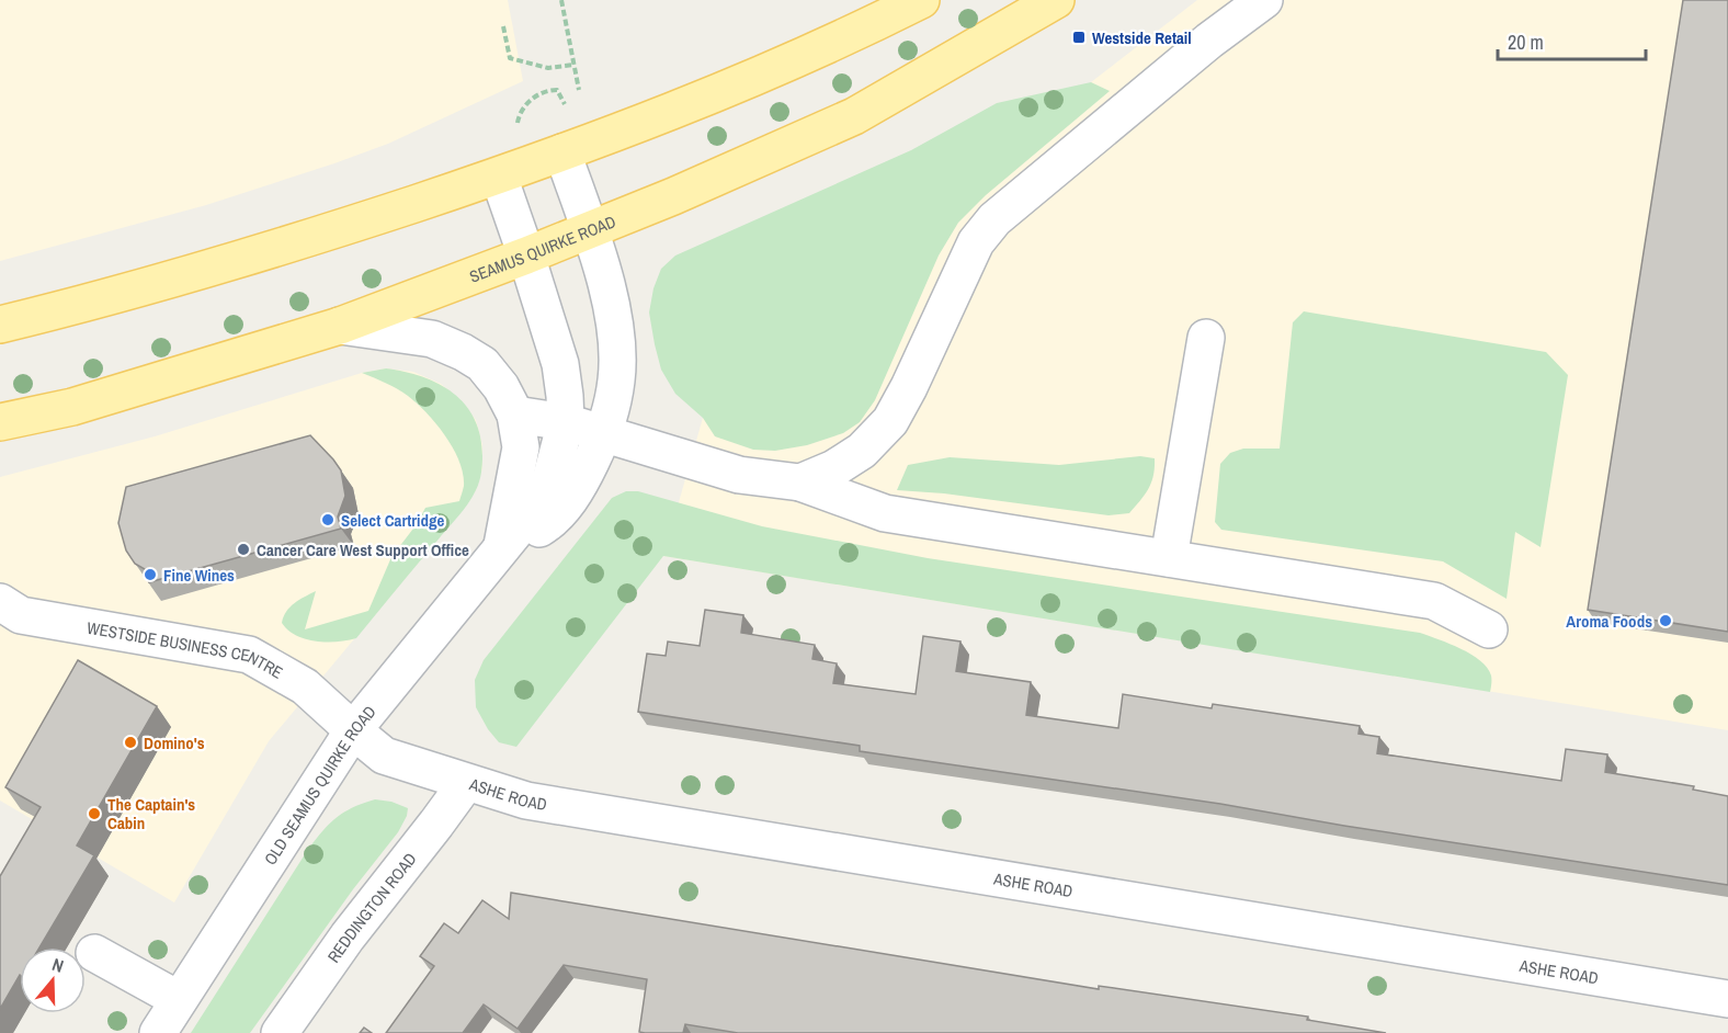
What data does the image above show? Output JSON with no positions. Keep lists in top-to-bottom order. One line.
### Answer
{"streets":{"main road":["SEAMUS QUIRKE ROAD"],"street":["WESTSIDE BUSINESS CENTRE","OLD SEAMUS QUIRKE ROAD","ASHE ROAD","REDDINGTON ROAD"]},"crossings":[["SEAMUS QUIRKE ROAD","OLD SEAMUS QUIRKE ROAD"],["WESTSIDE BUSINESS CENTRE","OLD SEAMUS QUIRKE ROAD"],["WESTSIDE BUSINESS CENTRE","ASHE ROAD"],["OLD SEAMUS QUIRKE ROAD","ASHE ROAD"],["ASHE ROAD","REDDINGTON ROAD"]],"places":{"transit":["Westside Retail"],"other":["Select Cartridge","Cancer Care West Support Office","Fine Wines","Aroma Foods","Domino's","The Captain's Cabin"]},"scale_bar":"20 m","north":"top"}
